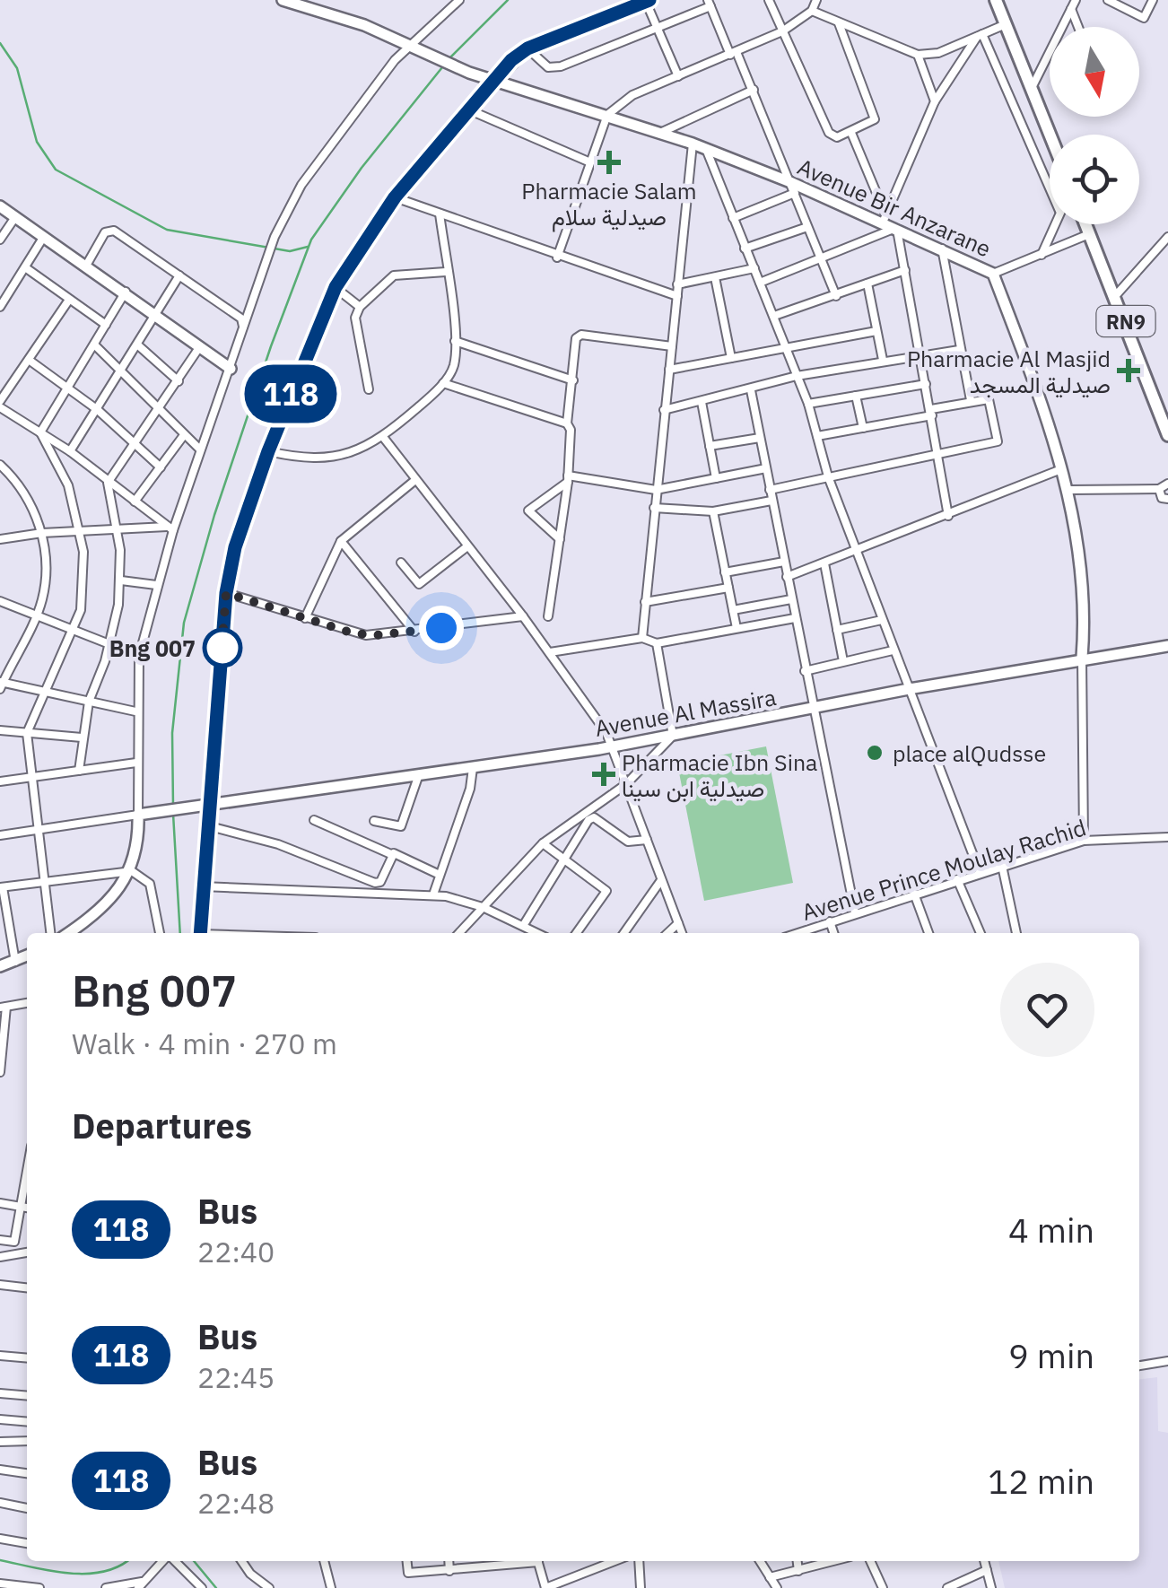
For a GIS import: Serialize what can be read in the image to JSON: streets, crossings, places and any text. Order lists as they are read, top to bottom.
{
  "streets": {
    "main road": ["RN9"],
    "street": ["Avenue Bir Anzarane", "Avenue Al Massira", "Avenue Prince Moulay Rachid"]
  },
  "crossings": [
    ["Avenue Bir Anzarane", "Avenue Al Massira"],
    ["Avenue Bir Anzarane", "Avenue Prince Moulay Rachid"]
  ],
  "places": {
    "health": ["Pharmacie Salam صيدلية سلام", "Pharmacie Al Masjid صيدلية المسجد", "Pharmacie Ibn Sina صيدلية ابن سينا"],
    "other": ["Bng 007", "place alQudsse"]
  },
  "lines": ["bus line 118"],
  "north": "bottom",
  "page": {
    "on_map": "118",
    "heading": [
      ["Bng 007", "Walk · 4 min · 270 m"],
      "Departures"
    ],
    "list": [
      {
        "mark": "118",
        "name": "Bus",
        "note": "22:40",
        "value": "4 min"
      },
      {
        "mark": "118",
        "name": "Bus",
        "note": "22:45",
        "value": "9 min"
      },
      {
        "mark": "118",
        "name": "Bus",
        "note": "22:48",
        "value": "12 min"
      }
    ]
  }
}
